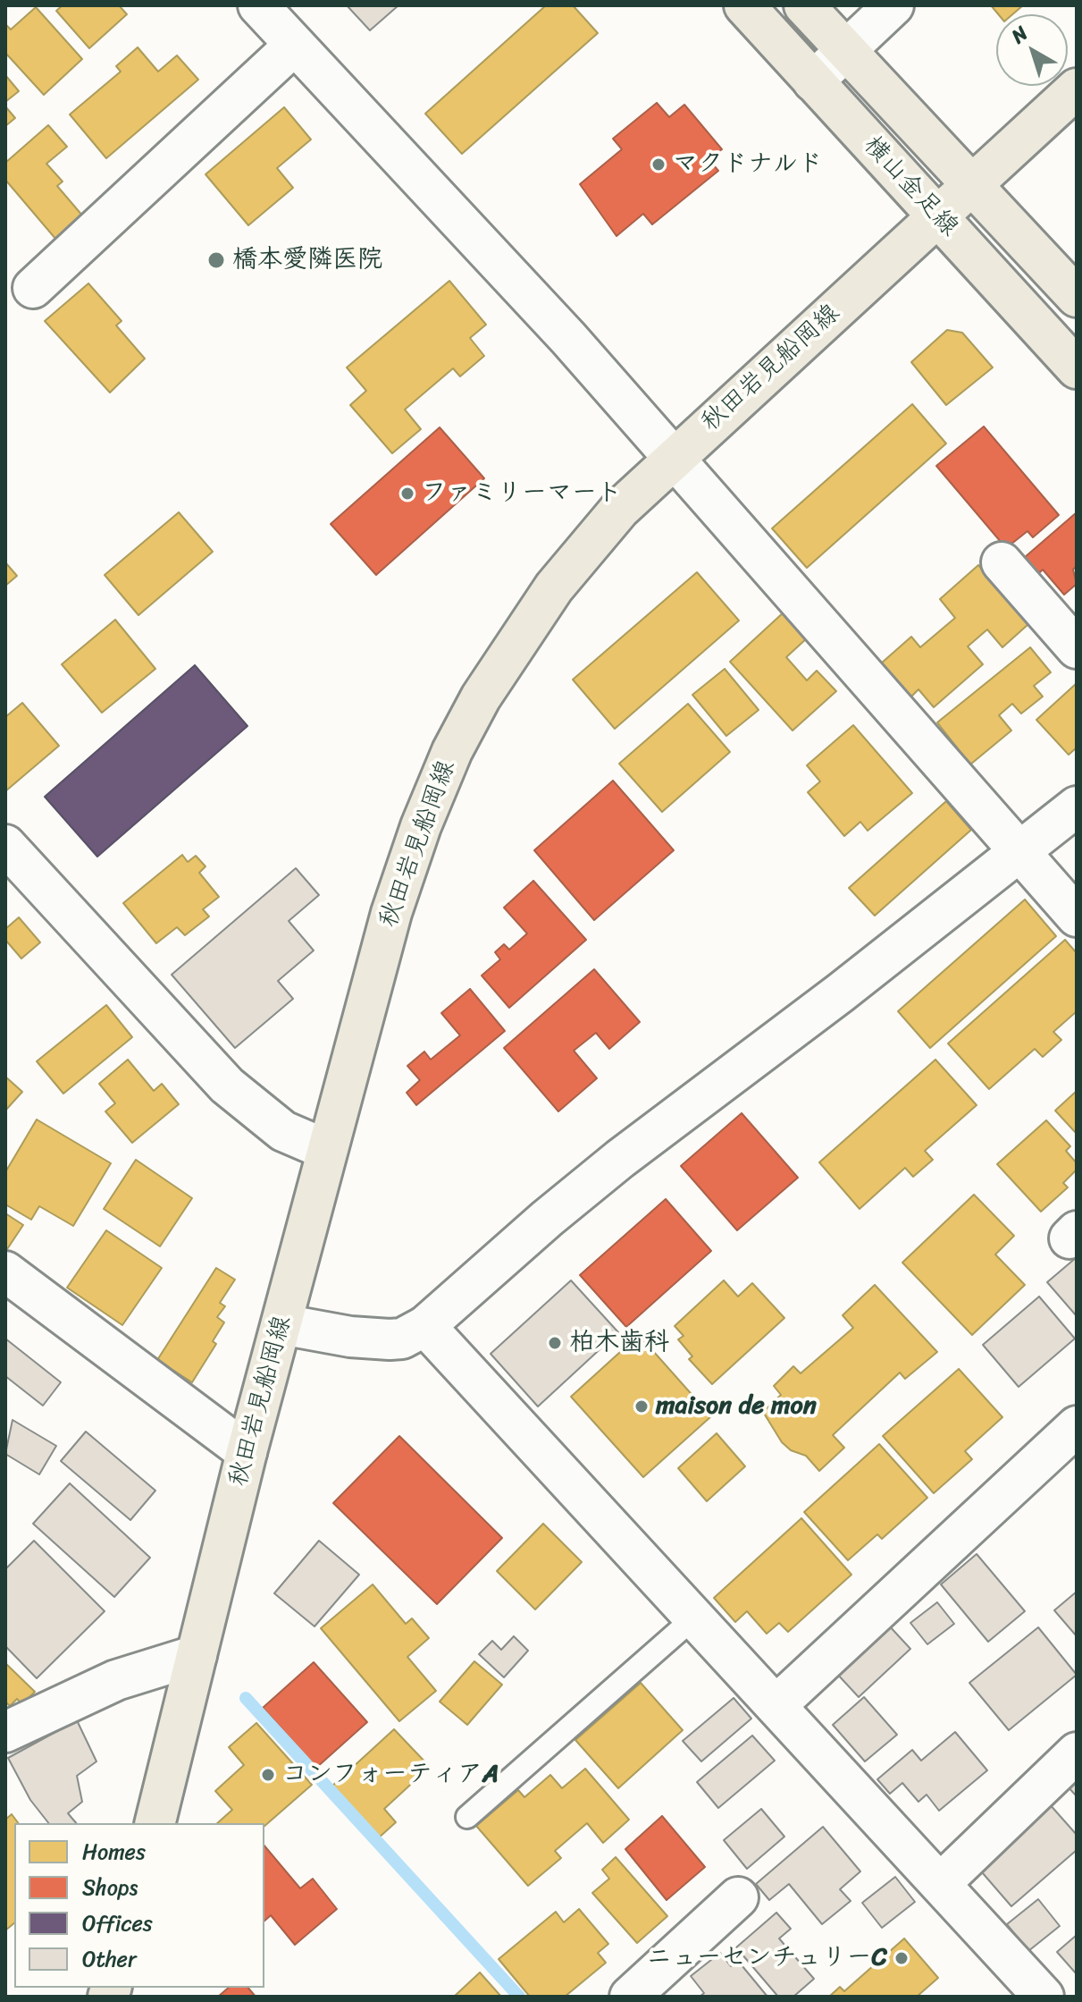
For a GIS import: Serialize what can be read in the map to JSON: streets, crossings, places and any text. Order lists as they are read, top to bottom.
{
  "streets": {
    "main road": ["横山金足線", "秋田岩見船岡線"]
  },
  "crossings": [
    ["横山金足線", "秋田岩見船岡線"]
  ],
  "places": [
    "マクドナルド",
    "橋本愛隣医院",
    "ファミリーマート",
    "柏木歯科",
    "maison de mon",
    "コンフォーティアA",
    "ニューセンチュリーC"
  ],
  "legend": [
    "Homes",
    "Shops",
    "Offices",
    "Other"
  ],
  "north": "top left"
}
